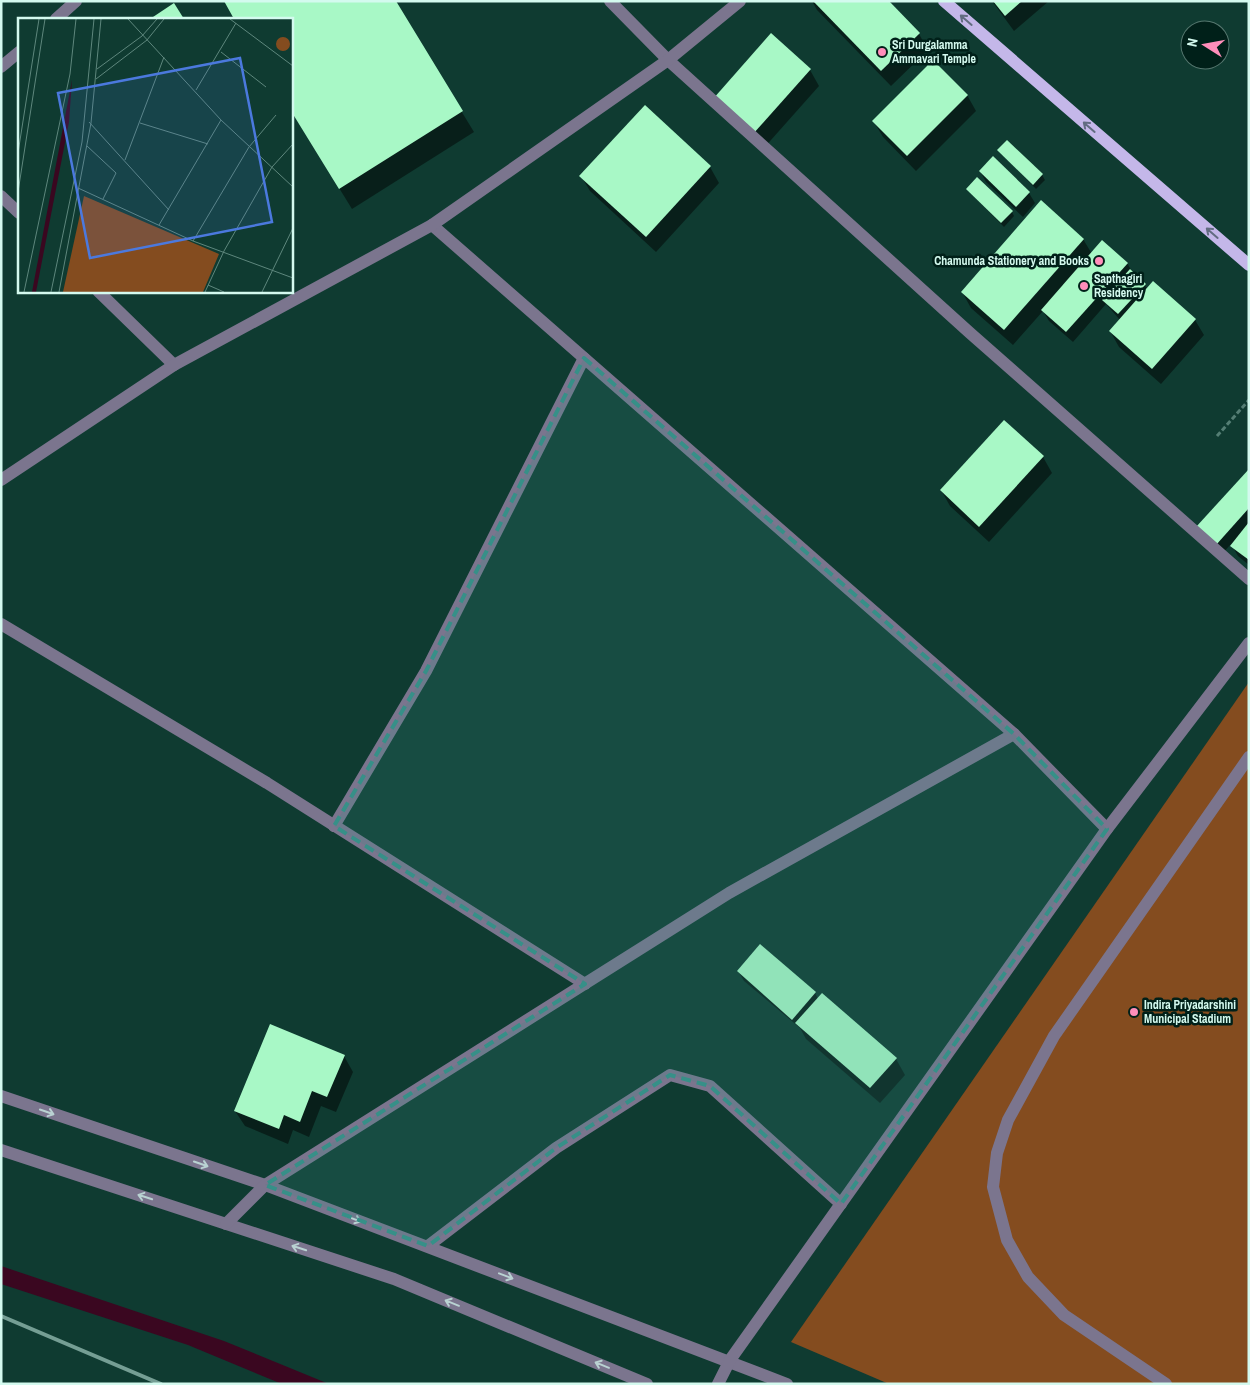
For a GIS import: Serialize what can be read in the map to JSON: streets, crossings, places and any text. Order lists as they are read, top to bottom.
{
  "places": [
    "Sri Durgalamma Ammavari Temple",
    "Chamunda Stationery and Books",
    "Sapthagiri Residency",
    "Indira Priyadarshini Municipal Stadium"
  ],
  "north": "left"
}
